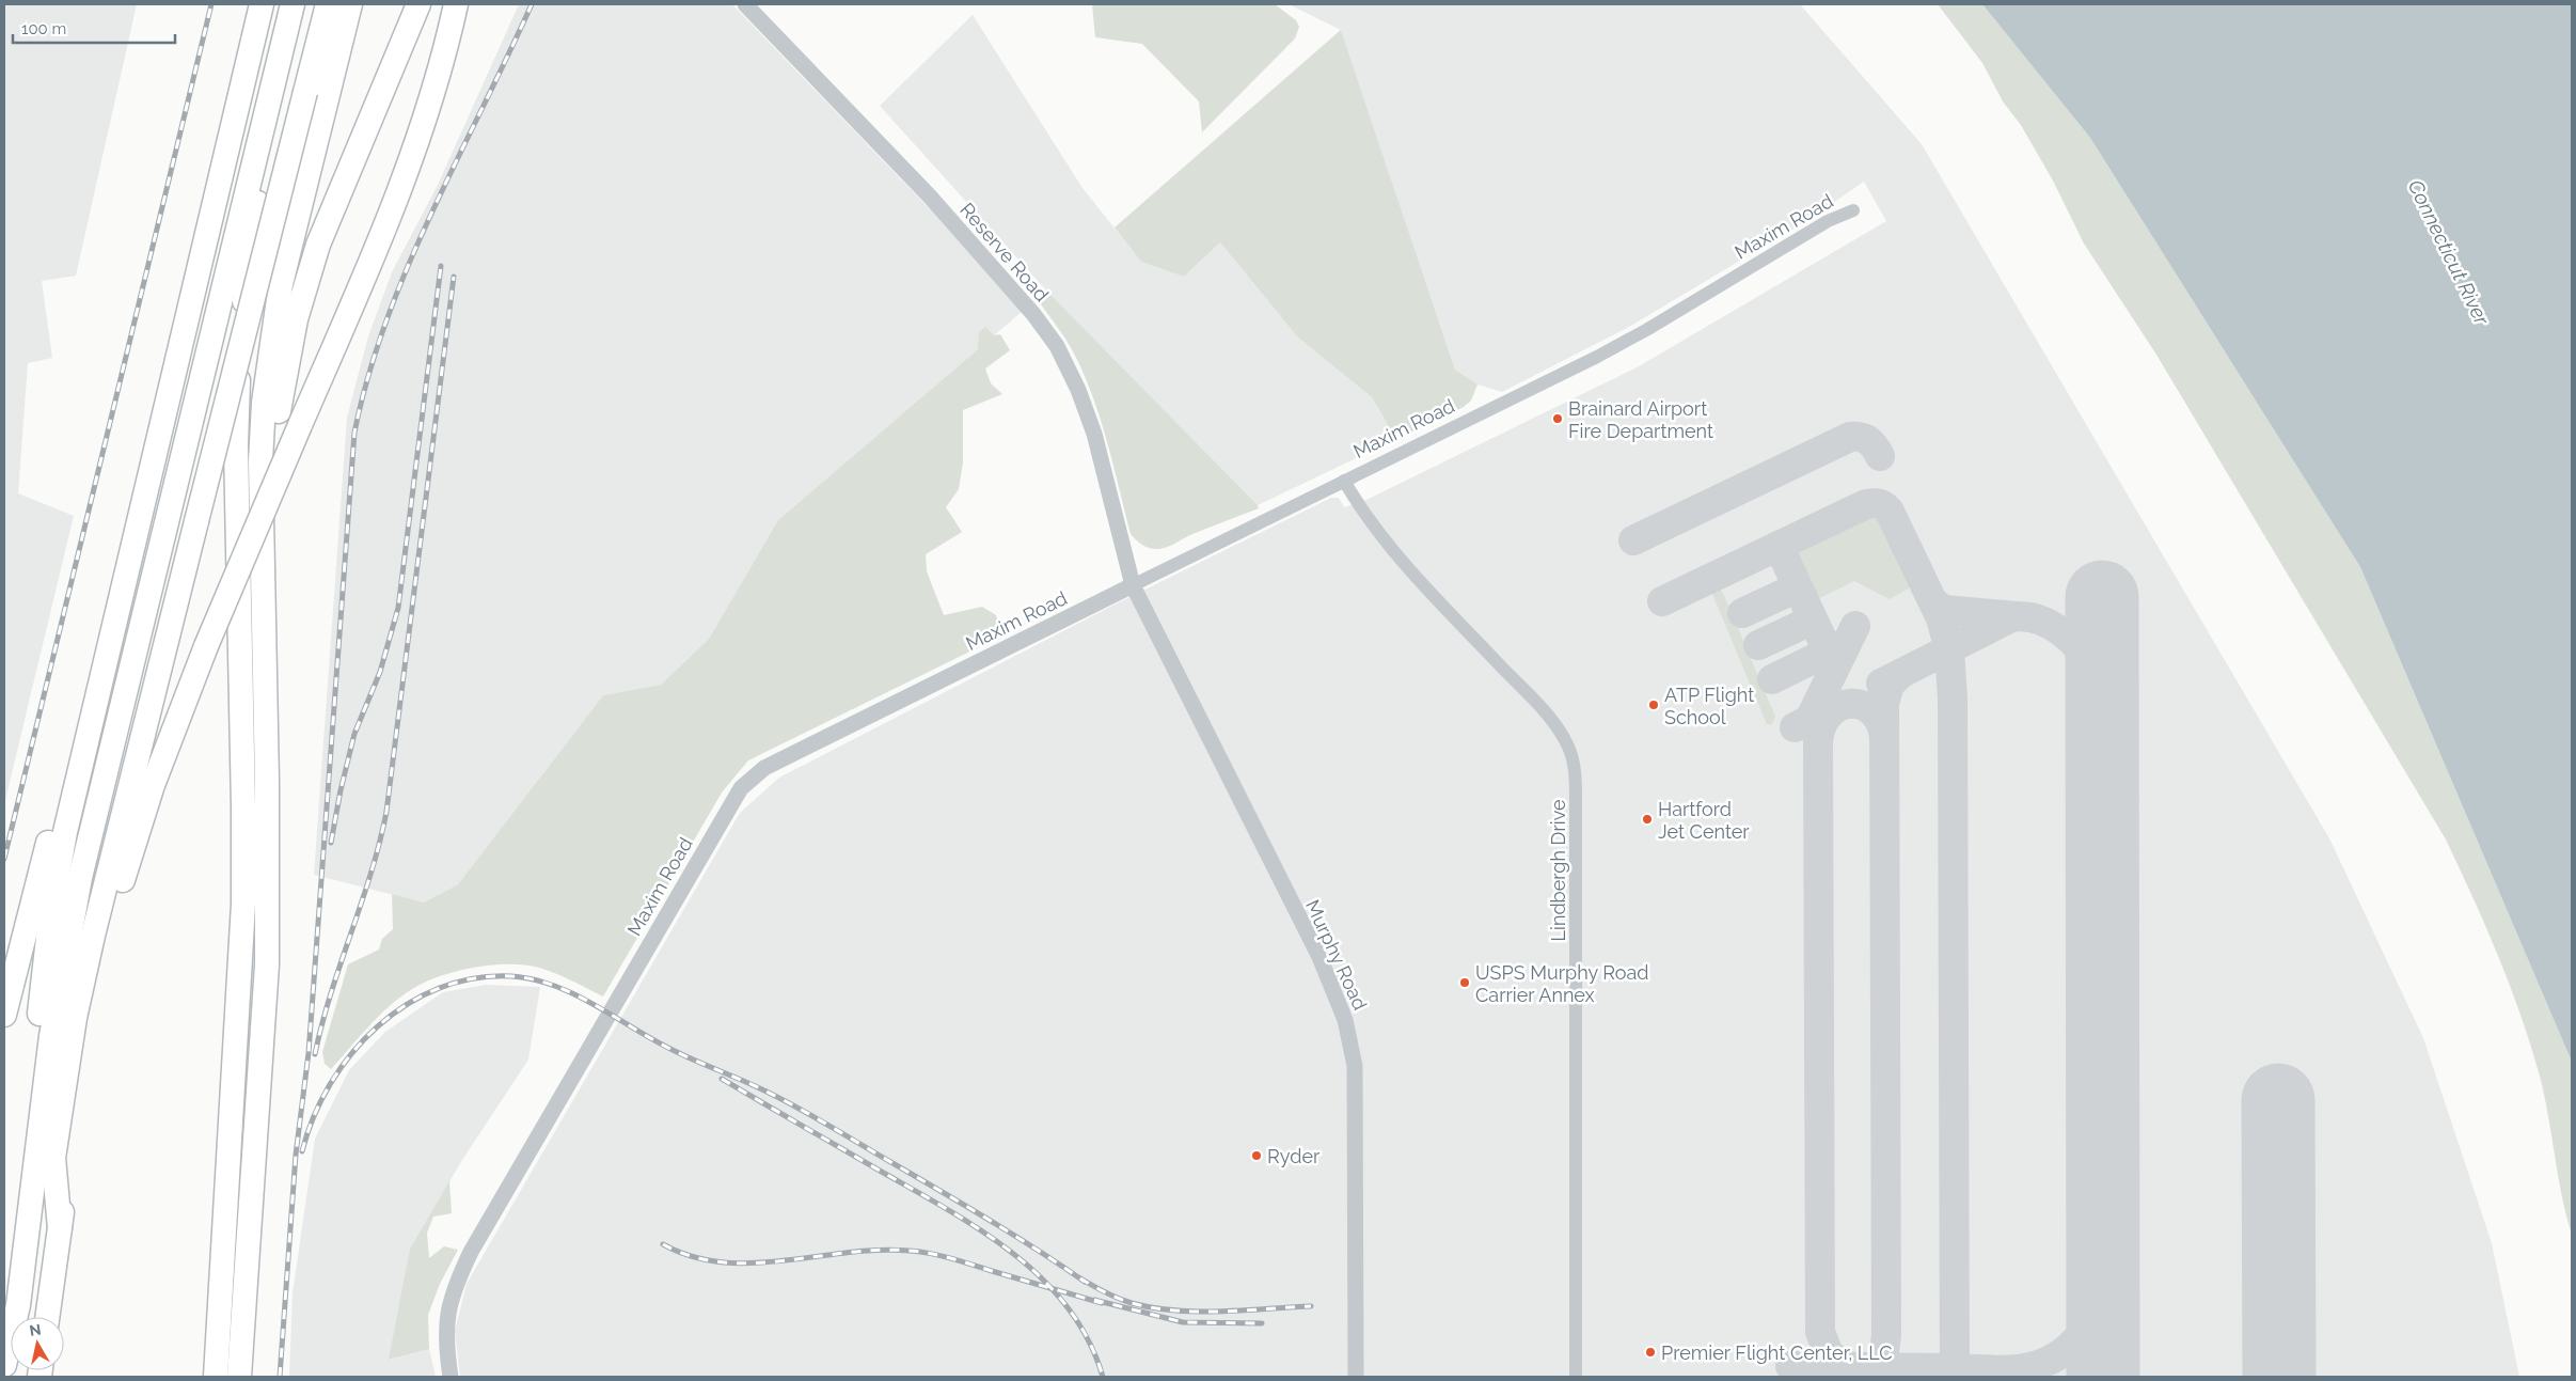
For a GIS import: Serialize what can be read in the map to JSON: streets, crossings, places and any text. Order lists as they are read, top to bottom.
{
  "streets": {
    "street": [
      "Maxim Road",
      "Reserve Road",
      "Lindbergh Drive",
      "Murphy Road"
    ]
  },
  "crossings": [
    ["Maxim Road", "Reserve Road"],
    ["Maxim Road", "Lindbergh Drive"],
    ["Maxim Road", "Murphy Road"],
    ["Reserve Road", "Murphy Road"]
  ],
  "water": ["Connecticut River"],
  "places": [
    "Brainard Airport Fire Department",
    "ATP Flight School",
    "Hartford Jet Center",
    "USPS Murphy Road Carrier Annex",
    "Ryder",
    "Premier Flight Center, LLC"
  ],
  "scale_bar": "100 m",
  "north": "top"
}
